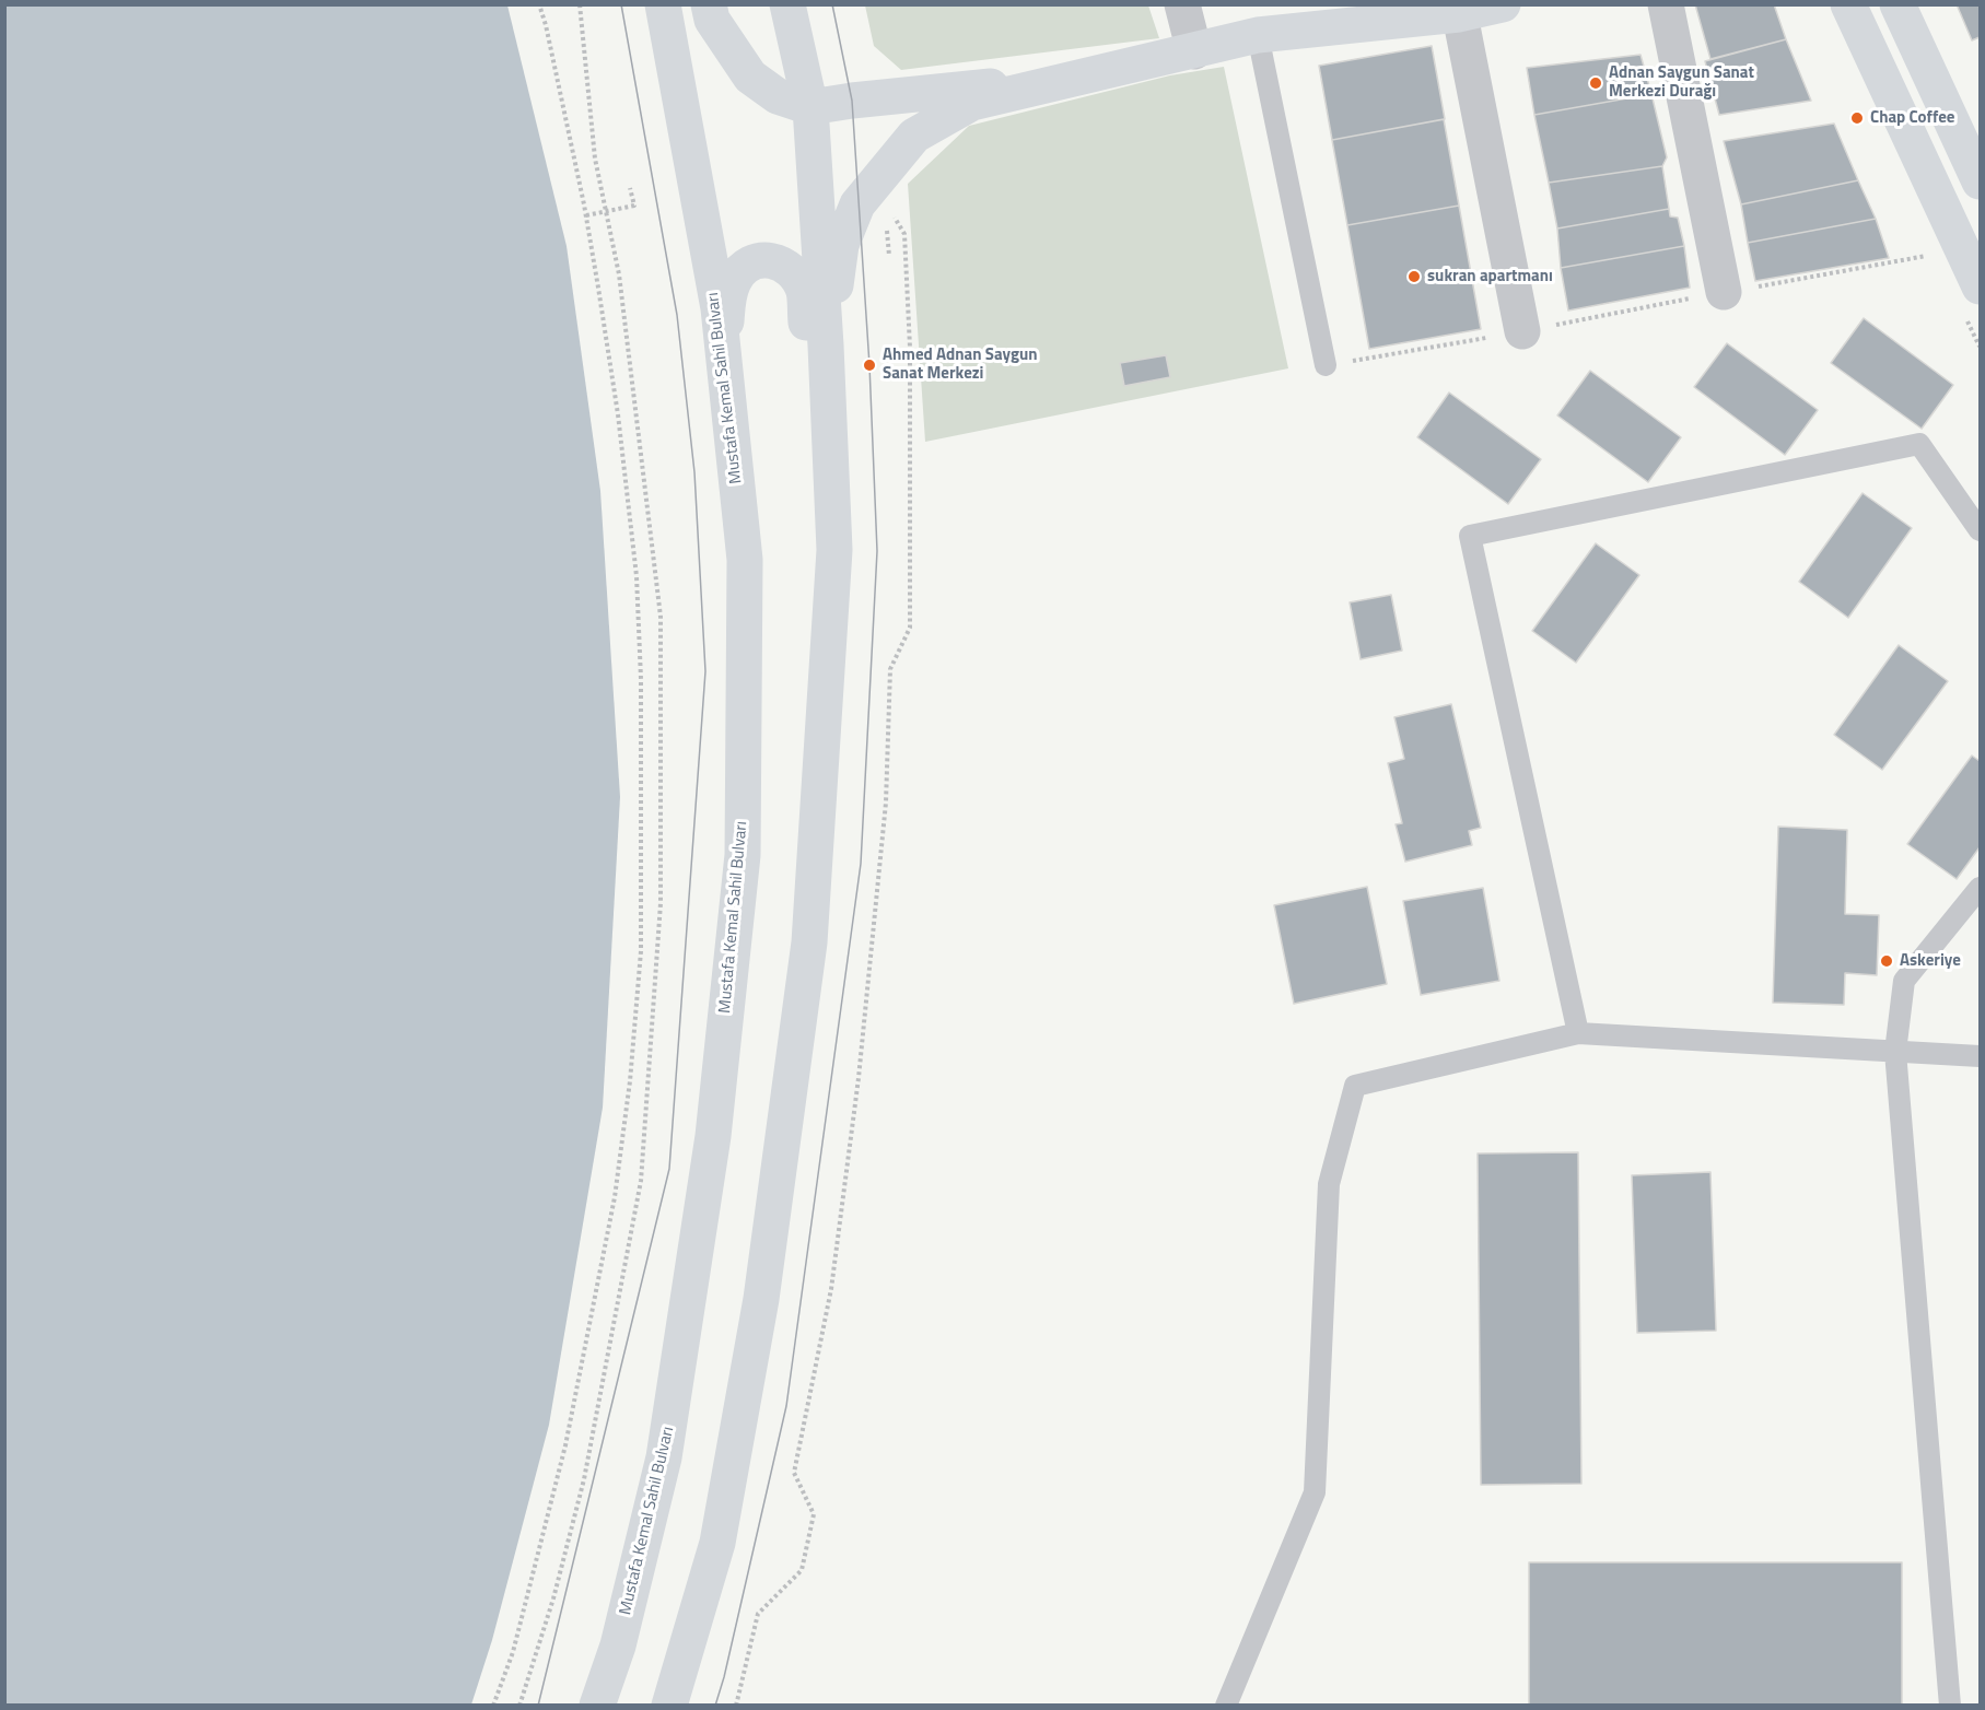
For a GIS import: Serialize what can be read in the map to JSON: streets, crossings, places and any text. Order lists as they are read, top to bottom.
{
  "streets": {
    "main road": ["Mustafa Kemal Sahil Bulvarı"]
  },
  "places": [
    "Adnan Saygun Sanat Merkezi Durağı",
    "Chap Coffee",
    "sukran apartmanı",
    "Ahmed Adnan Saygun Sanat Merkezi",
    "Askeriye"
  ]
}
